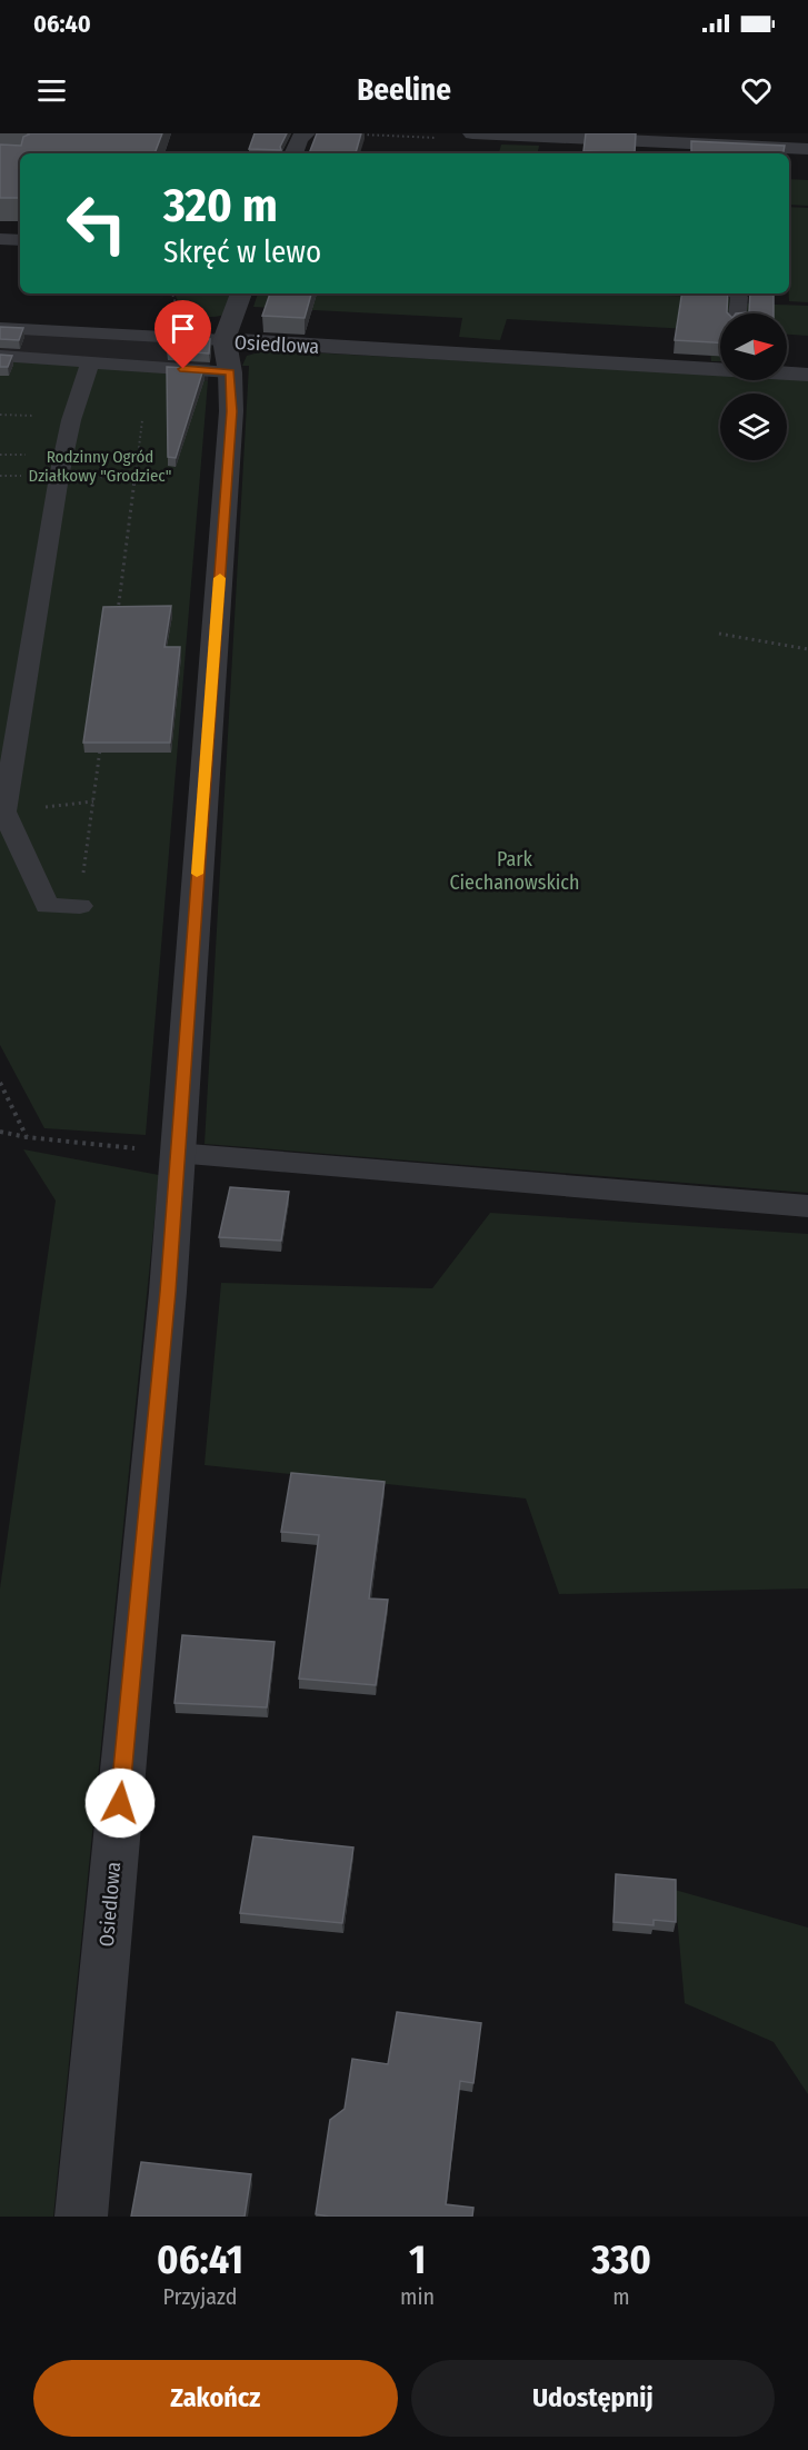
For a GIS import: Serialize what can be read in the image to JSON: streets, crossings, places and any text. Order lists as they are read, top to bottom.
{
  "streets": {
    "street": ["Osiedlowa"]
  },
  "parks": ["Rodzinny Ogród Działkowy \"Grodziec\"", "Park Ciechanowskich"],
  "north": "right",
  "page": {
    "status": "06:40",
    "header": "Beeline",
    "turn": ["320 m", "Skręć w lewo"],
    "eta": [
      "06:41",
      "Przyjazd",
      "1",
      "min",
      "330",
      "m"
    ],
    "buttons": ["Zakończ", "Udostępnij"]
  }
}
